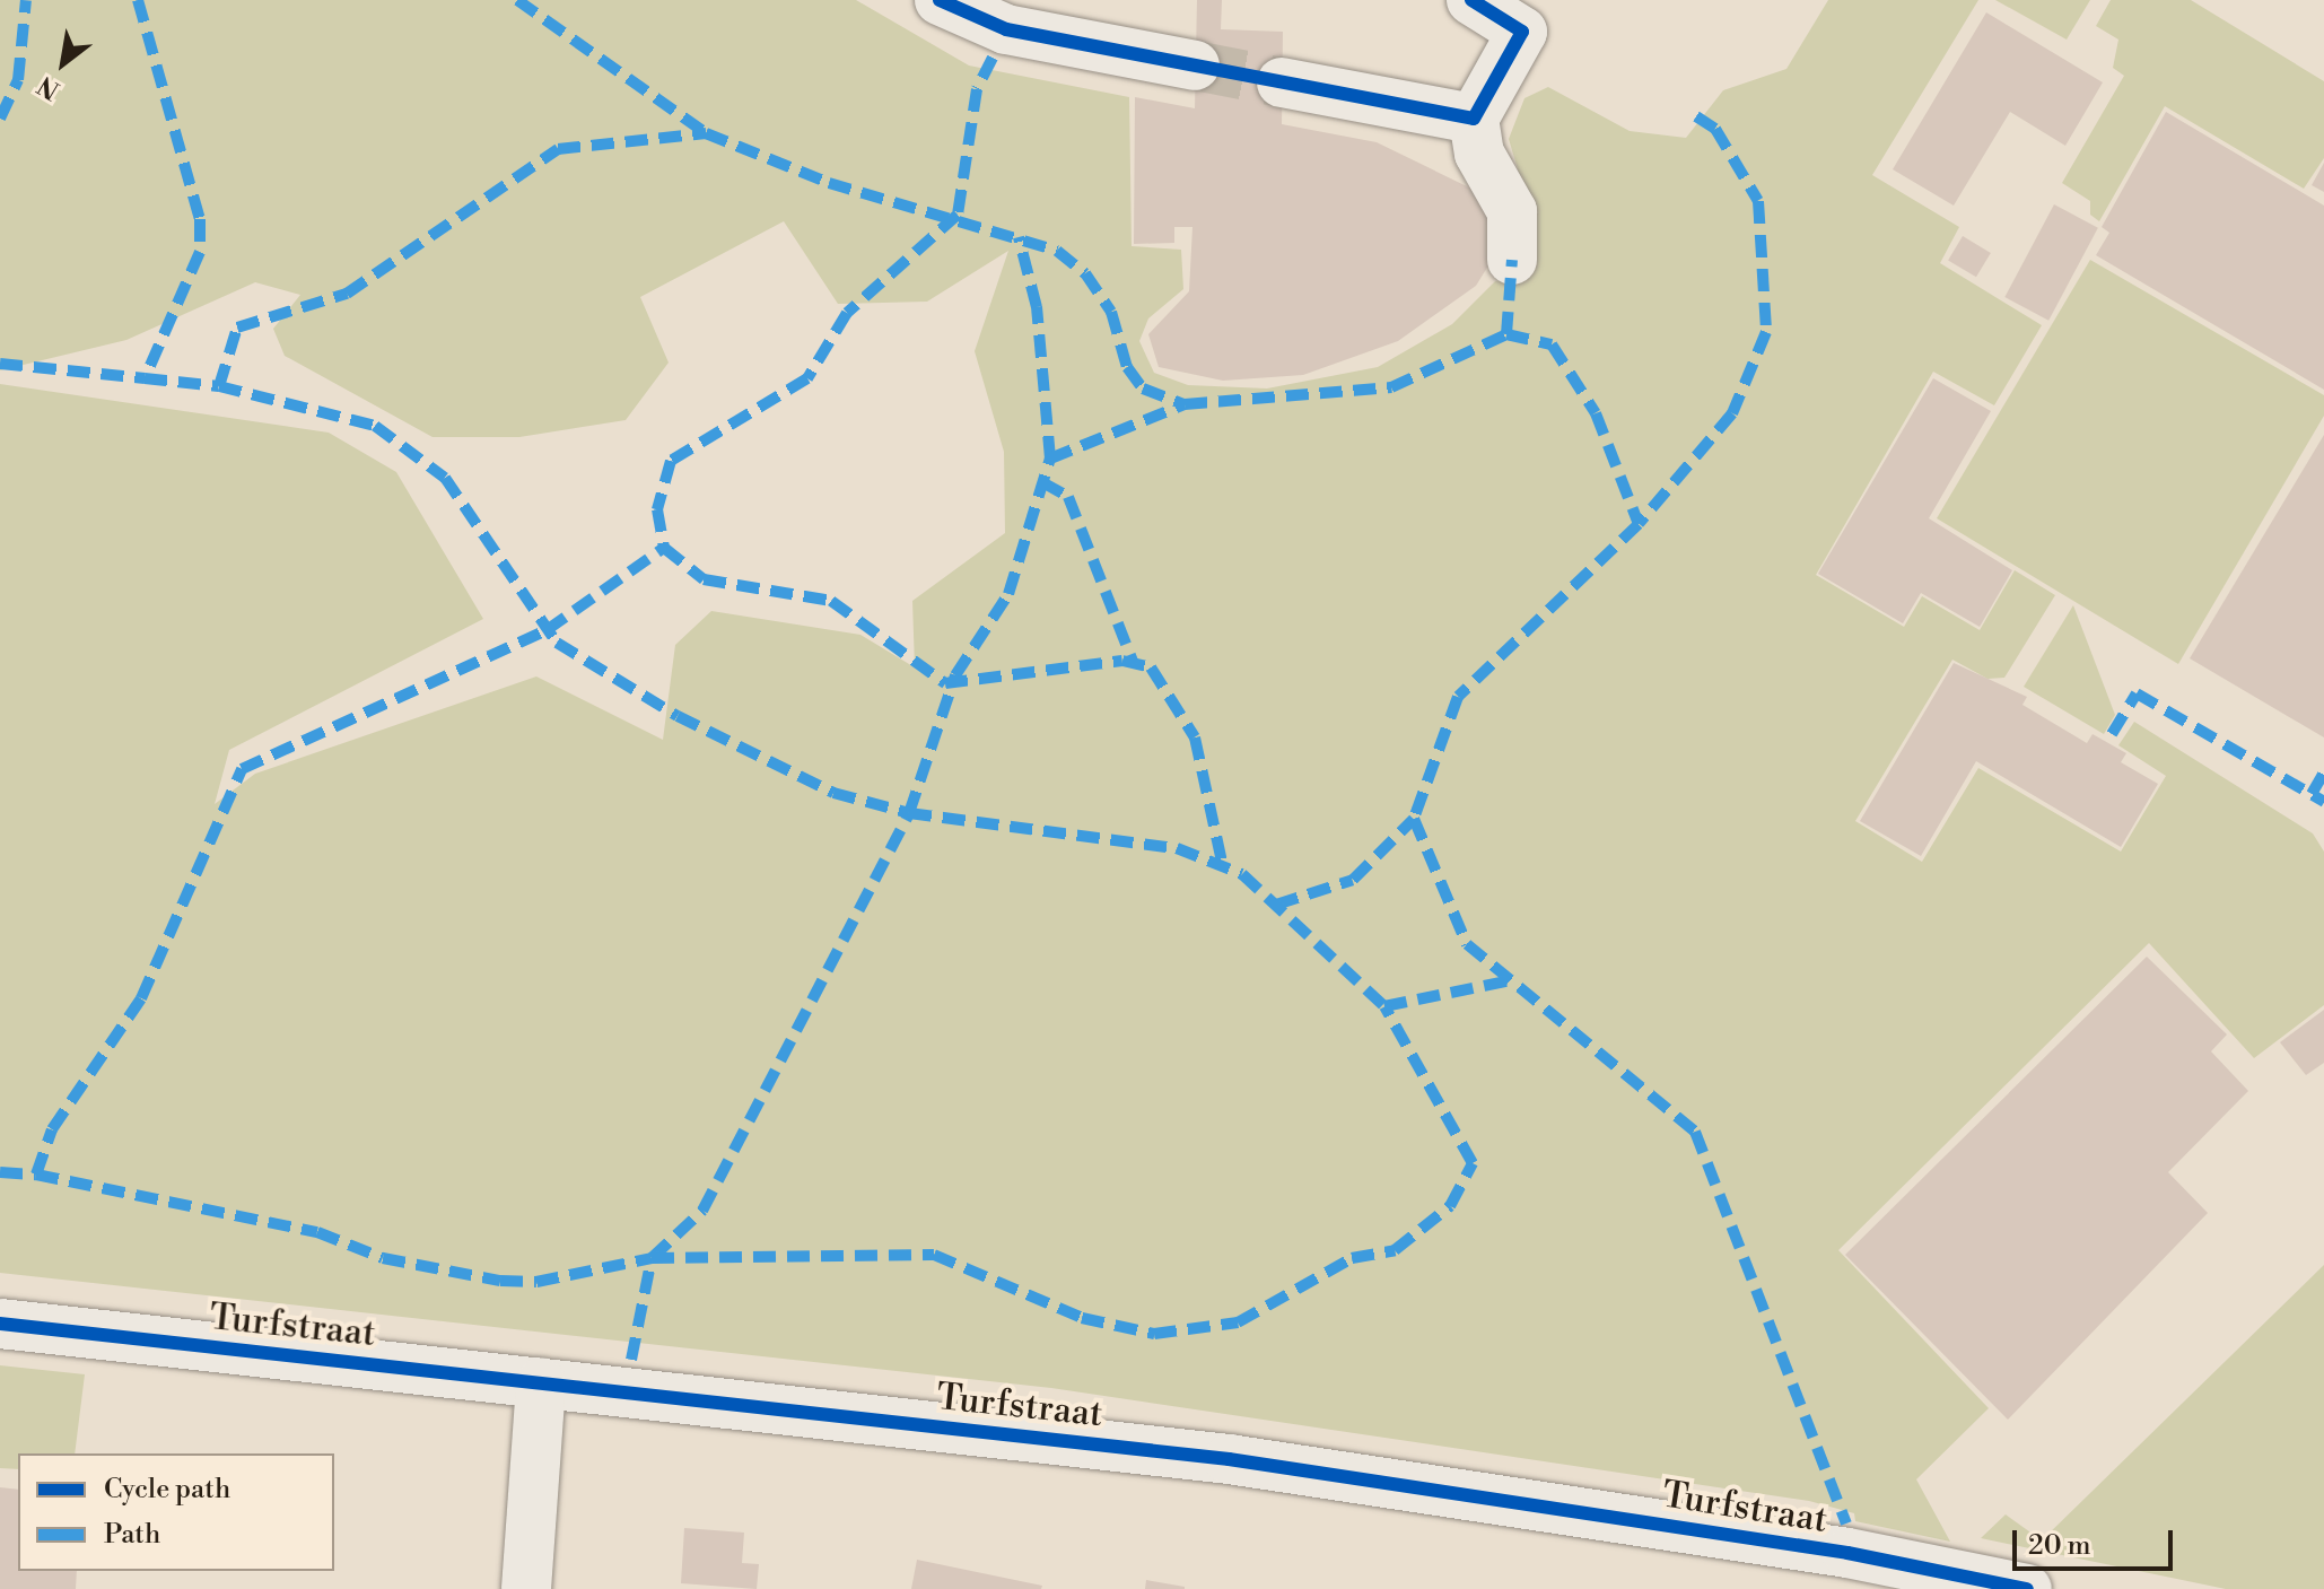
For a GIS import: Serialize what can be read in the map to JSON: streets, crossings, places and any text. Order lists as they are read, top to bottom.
{
  "streets": {
    "street": ["Turfstraat"]
  },
  "legend": ["Cycle path", "Path"],
  "scale_bar": "20 m",
  "north": "bottom left"
}
